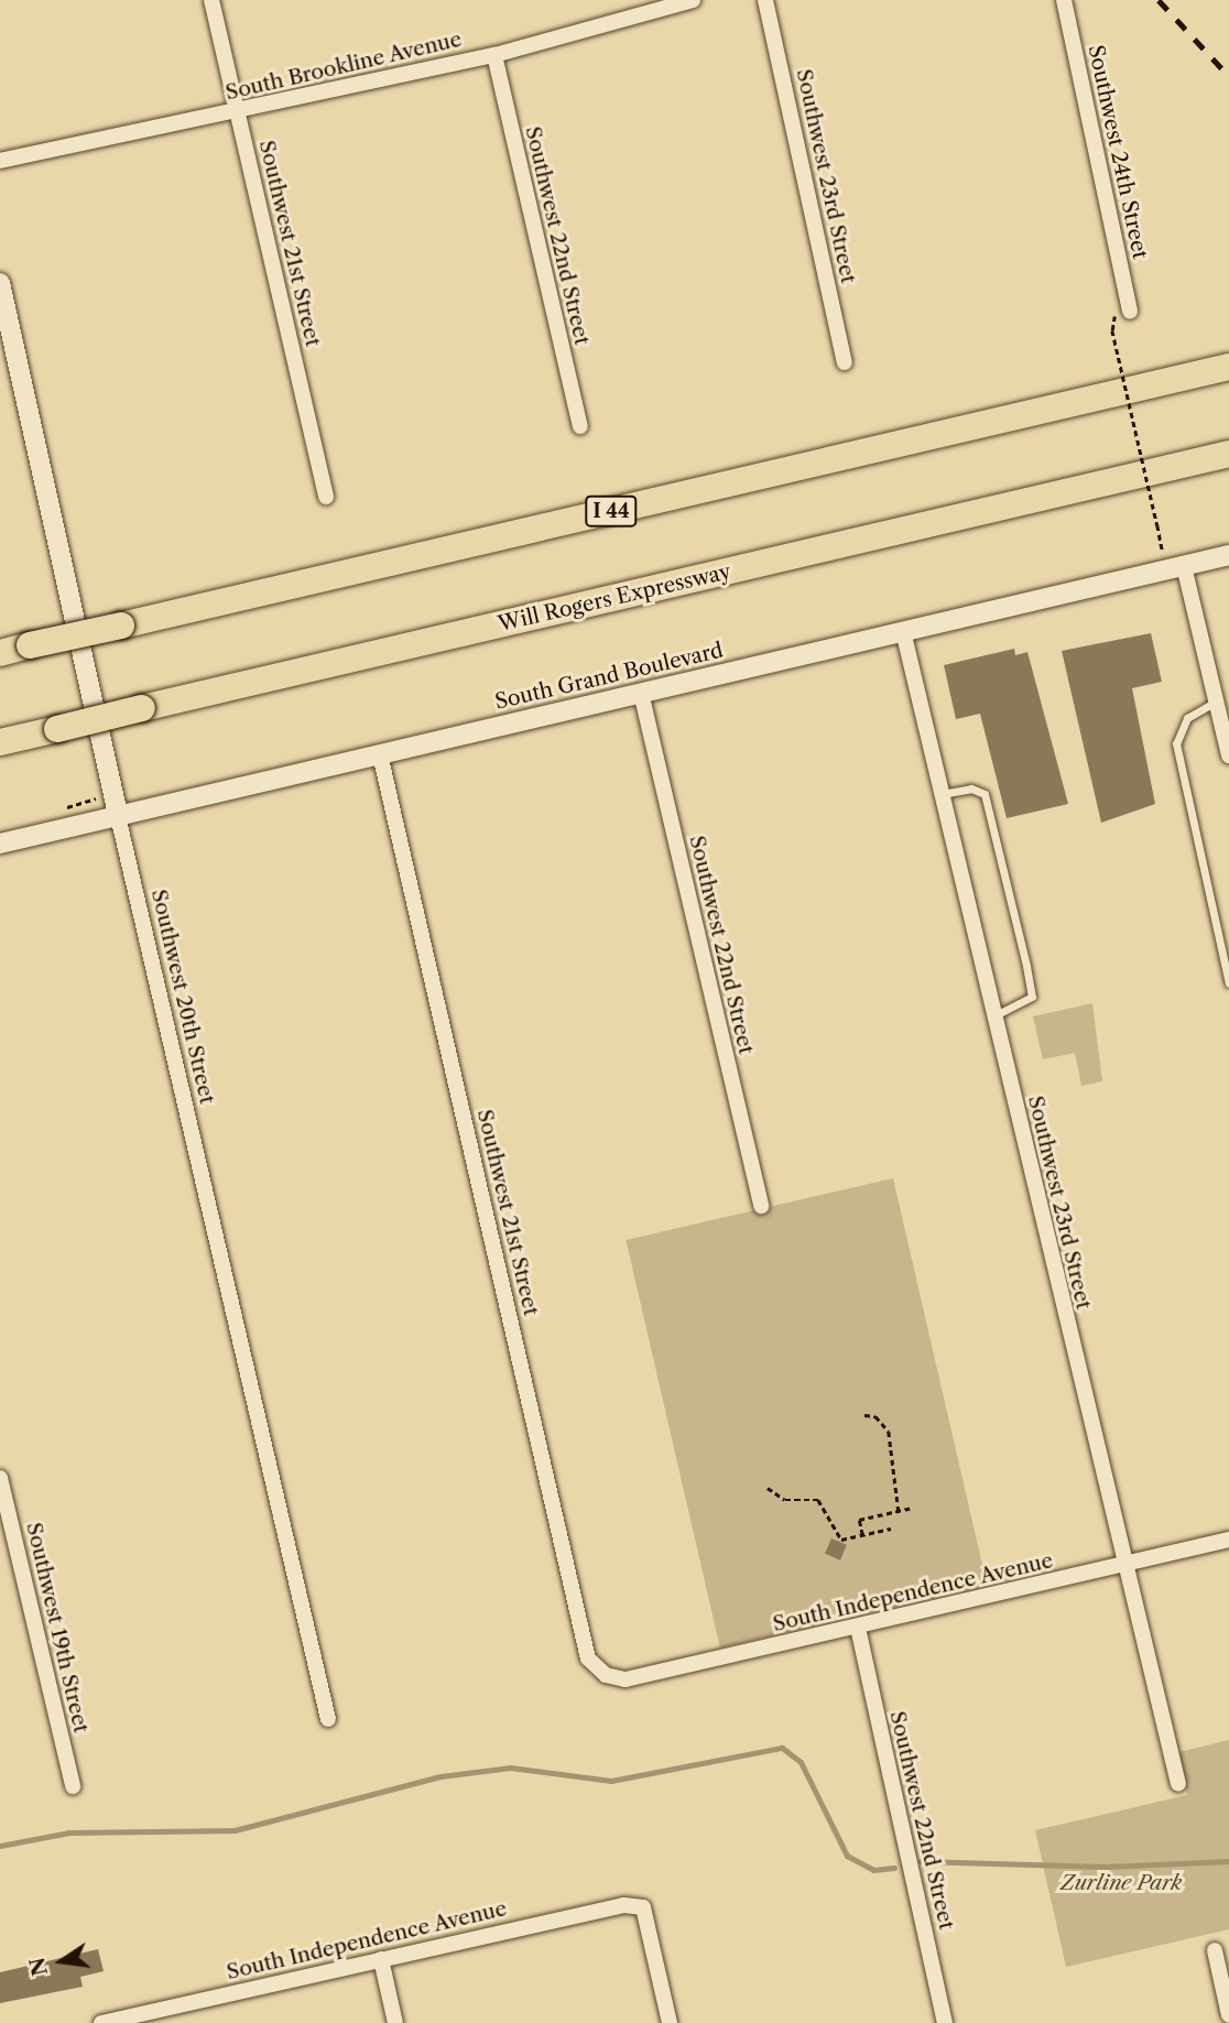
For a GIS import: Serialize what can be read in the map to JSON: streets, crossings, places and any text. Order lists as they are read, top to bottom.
{
  "streets": {
    "highway": ["I 44", "Will Rogers Expressway"],
    "street": [
      "South Brookline Avenue",
      "Southwest 24th Street",
      "Southwest 23rd Street",
      "Southwest 22nd Street",
      "Southwest 21st Street",
      "South Grand Boulevard",
      "Southwest 20th Street",
      "South Independence Avenue",
      "Southwest 19th Street"
    ]
  },
  "crossings": [
    ["South Brookline Avenue", "Southwest 22nd Street"],
    ["South Brookline Avenue", "Southwest 21st Street"],
    ["Southwest 23rd Street", "South Grand Boulevard"],
    ["Southwest 23rd Street", "South Independence Avenue"],
    ["Southwest 22nd Street", "South Grand Boulevard"],
    ["Southwest 22nd Street", "South Independence Avenue"],
    ["Southwest 21st Street", "South Grand Boulevard"],
    ["Southwest 21st Street", "South Independence Avenue"],
    ["South Grand Boulevard", "Southwest 20th Street"]
  ],
  "parks": ["Zurline Park"],
  "north": "left"
}
